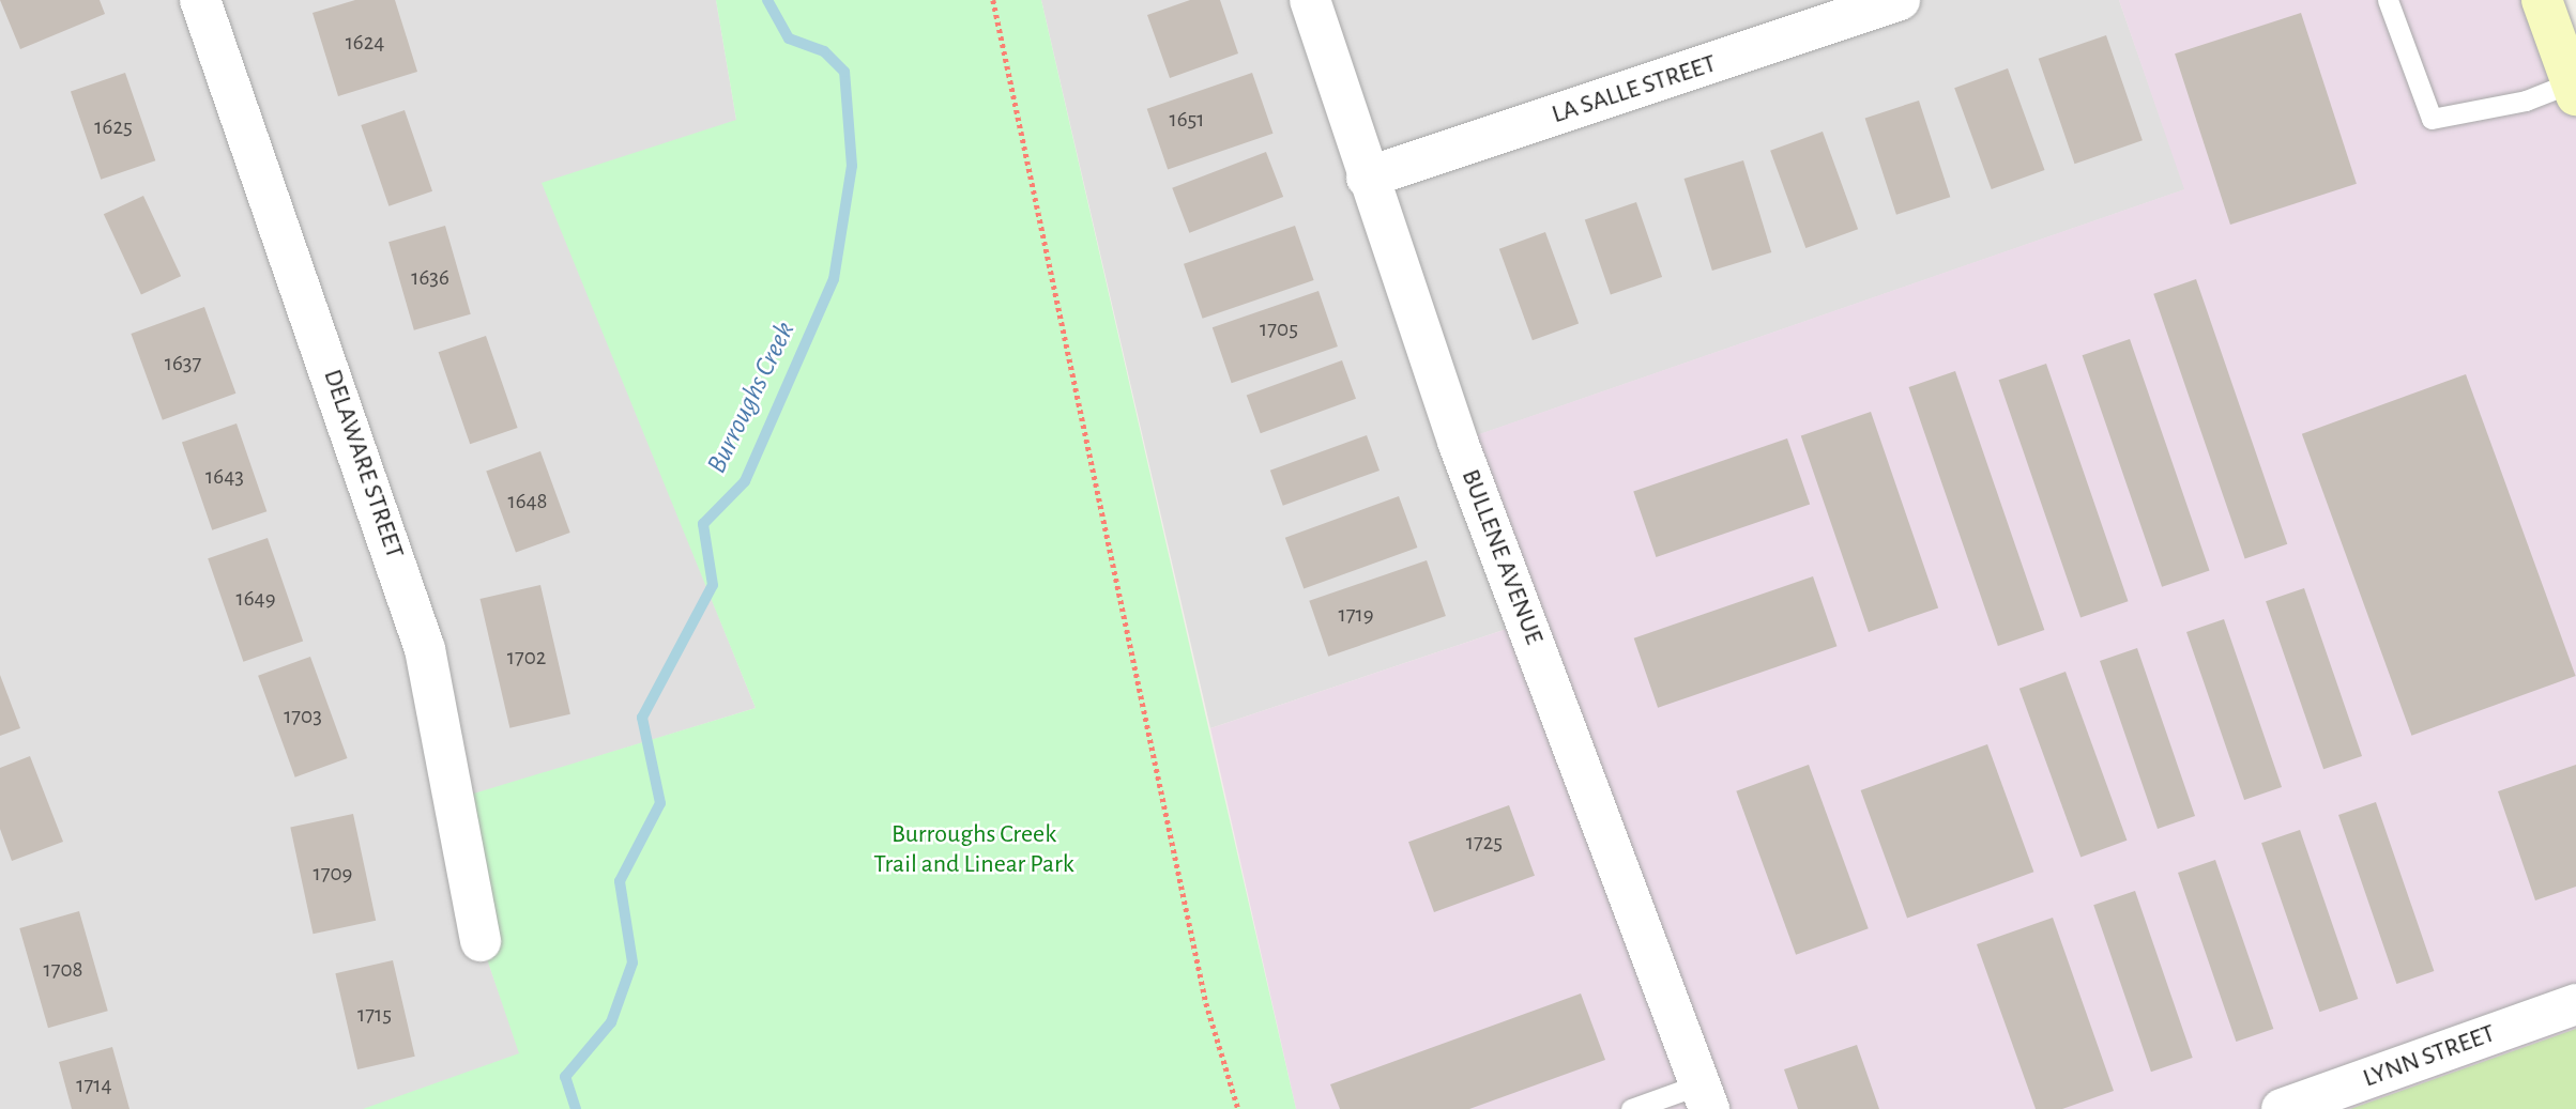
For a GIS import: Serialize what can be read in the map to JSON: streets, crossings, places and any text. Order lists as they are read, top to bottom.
{
  "streets": {
    "street": [
      "LA SALLE STREET",
      "DELAWARE STREET",
      "BULLENE AVENUE",
      "LYNN STREET"
    ]
  },
  "crossings": [
    ["LA SALLE STREET", "BULLENE AVENUE"]
  ],
  "water": ["Burroughs Creek"],
  "parks": ["Burroughs Creek Trail and Linear Park"],
  "house_numbers": [
    "1624",
    "1651",
    "1625",
    "1636",
    "1705",
    "1637",
    "1643",
    "1648",
    "1649",
    "1719",
    "1702",
    "1703",
    "1725",
    "1709",
    "1708",
    "1715",
    "1714"
  ]
}
